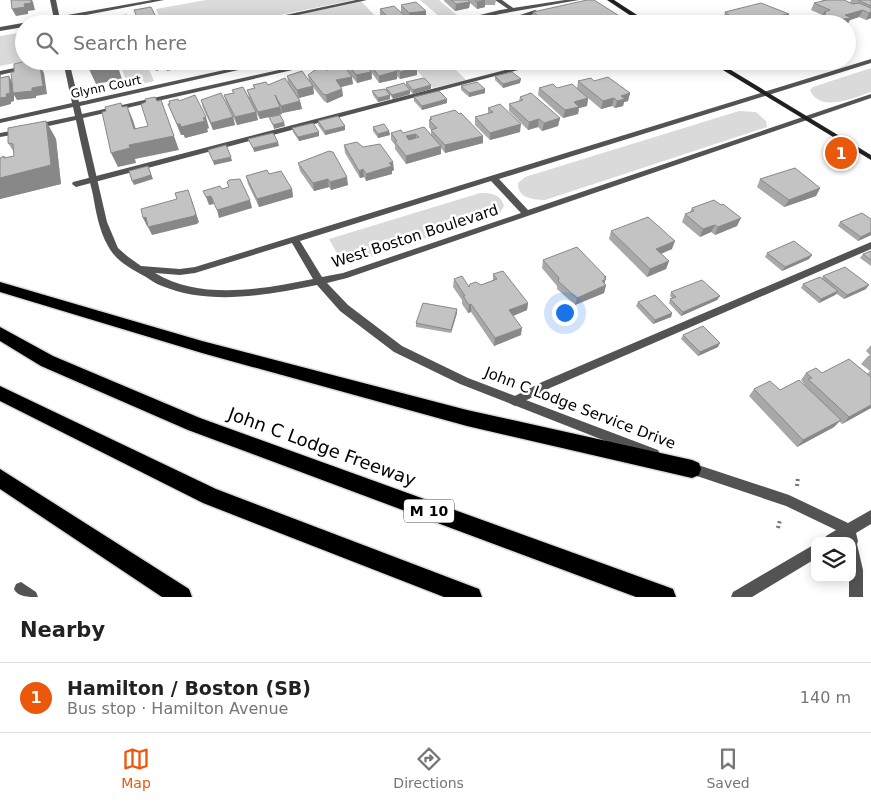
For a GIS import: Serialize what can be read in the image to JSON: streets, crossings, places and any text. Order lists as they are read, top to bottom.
{
  "streets": {
    "highway": ["John C Lodge Freeway", "M 10"],
    "street": ["Glynn Court", "West Boston Boulevard", "John C Lodge Service Drive"]
  },
  "crossings": [
    ["Glynn Court", "West Boston Boulevard"],
    ["West Boston Boulevard", "John C Lodge Service Drive"]
  ],
  "page": {
    "search": "Search here",
    "pins": "1",
    "heading": "Nearby",
    "list": [
      {
        "mark": "1",
        "name": "Hamilton / Boston (SB)",
        "note": "Bus stop · Hamilton Avenue",
        "value": "140 m"
      }
    ],
    "nav": ["Map", "Directions", "Saved"]
  }
}
